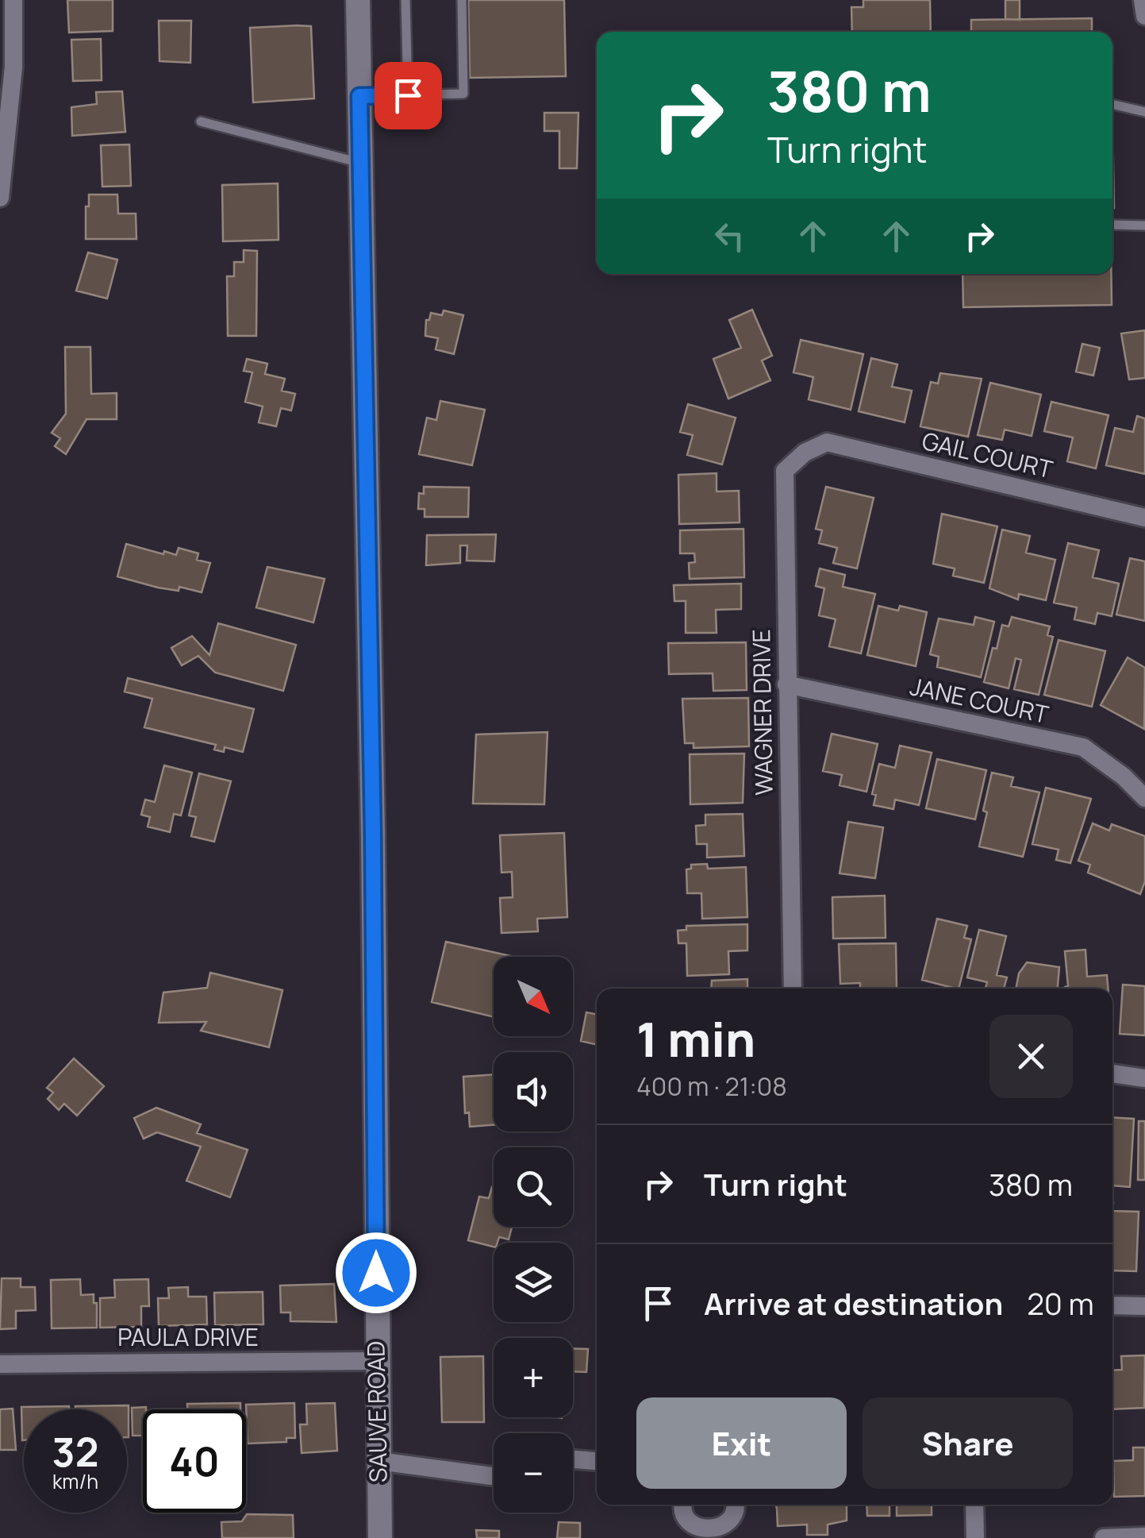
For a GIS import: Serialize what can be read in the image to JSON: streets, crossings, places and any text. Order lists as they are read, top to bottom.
{
  "streets": {
    "street": [
      "GAIL COURT",
      "JANE COURT",
      "WAGNER DRIVE",
      "PAULA DRIVE",
      "SAUVE ROAD"
    ]
  },
  "crossings": [
    ["GAIL COURT", "WAGNER DRIVE"],
    ["JANE COURT", "WAGNER DRIVE"],
    ["PAULA DRIVE", "SAUVE ROAD"]
  ],
  "north": "bottom right",
  "page": {
    "turn": ["380 m", "Turn right"],
    "map_buttons": ["+", "−"],
    "heading": ["1 min", "400 m · 21:08"],
    "list": [
      {
        "name": "Turn right",
        "value": "380 m"
      },
      {
        "name": "Arrive at destination",
        "value": "20 m"
      }
    ],
    "buttons": ["Exit", "Share"],
    "speed": "32 km/h",
    "limit": "40"
  }
}
